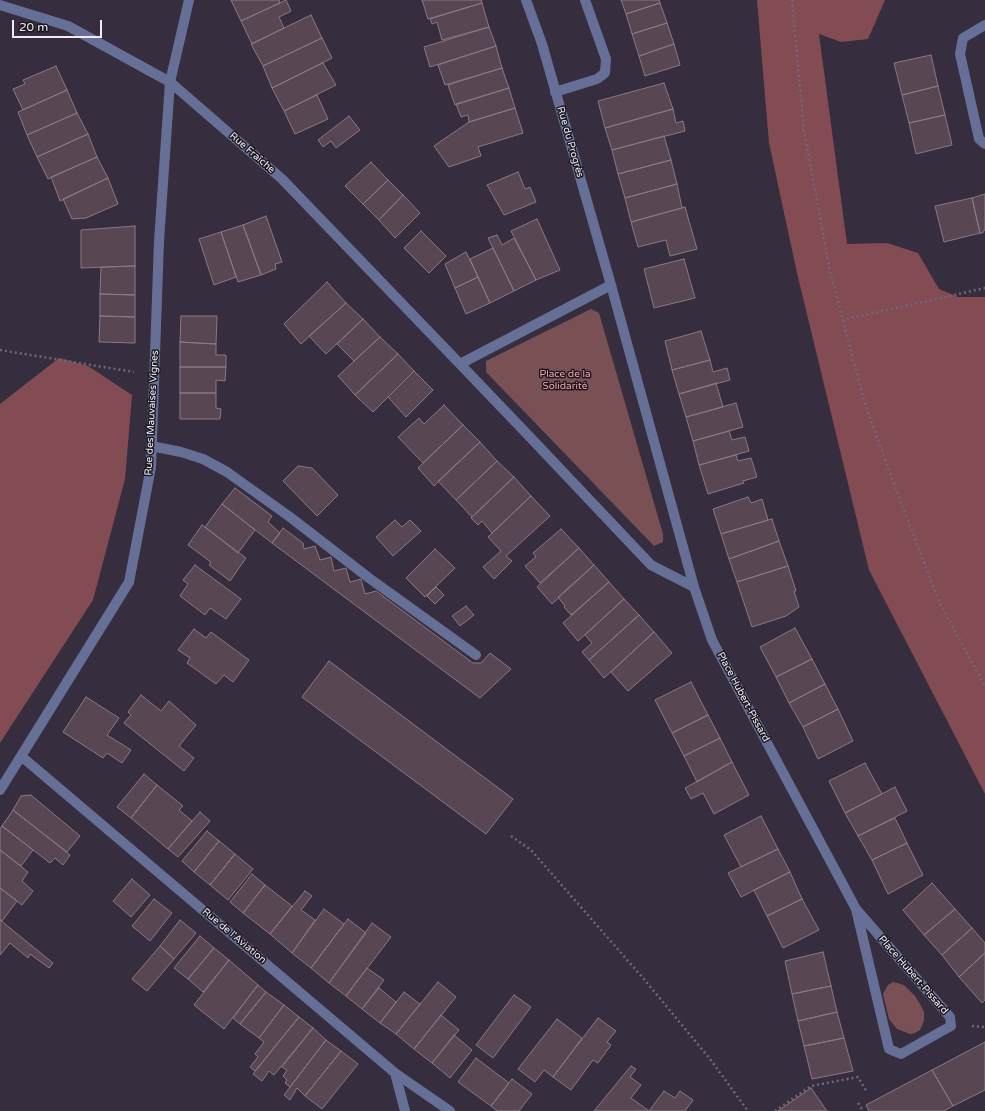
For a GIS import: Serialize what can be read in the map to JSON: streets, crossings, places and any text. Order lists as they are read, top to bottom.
{
  "streets": {
    "street": [
      "Rue du Progrès",
      "Rue Fraîche",
      "Rue des Mauvaises Vignes",
      "Place Hubert-Pissard",
      "Rue de l'Aviation"
    ]
  },
  "crossings": [
    ["Rue Fraîche", "Rue des Mauvaises Vignes"],
    ["Rue des Mauvaises Vignes", "Rue de l'Aviation"]
  ],
  "parks": ["Place de la Solidarité"],
  "scale_bar": "20 m"
}
